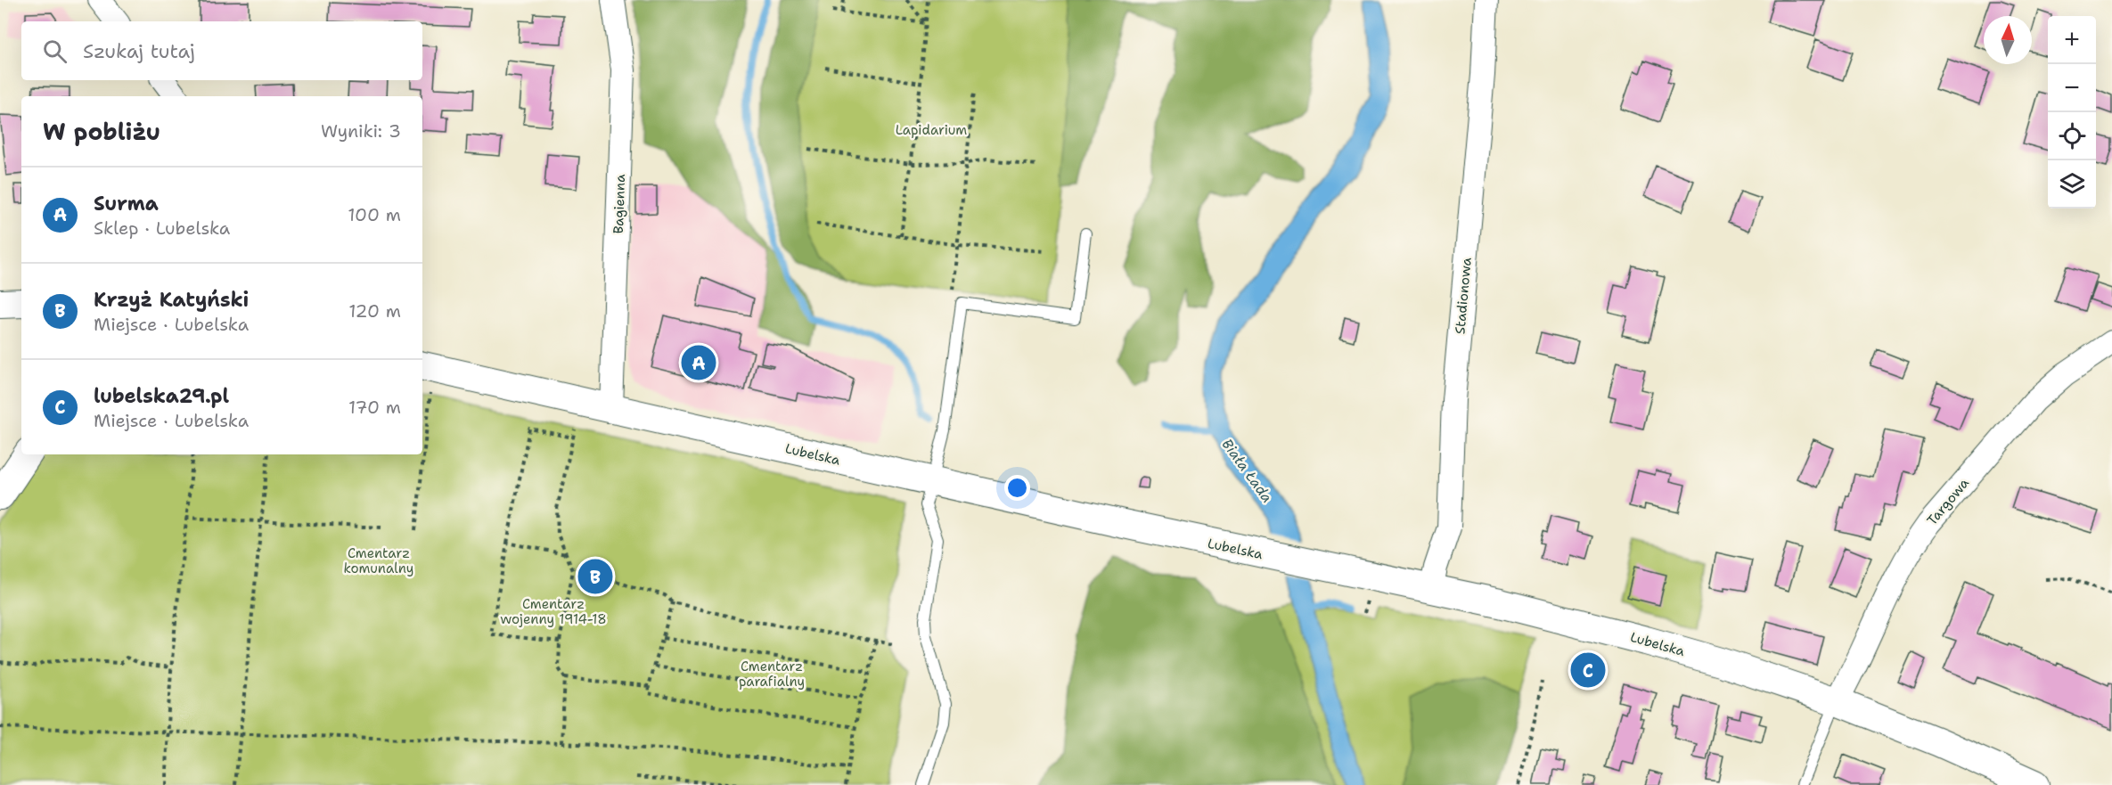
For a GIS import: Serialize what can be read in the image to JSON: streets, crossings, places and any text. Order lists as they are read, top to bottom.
{
  "streets": {
    "street": [
      "Bagienna",
      "Stadionowa",
      "Lubelska",
      "Targowa"
    ]
  },
  "crossings": [
    ["Bagienna", "Lubelska"],
    ["Stadionowa", "Lubelska"],
    ["Lubelska", "Targowa"]
  ],
  "water": ["Biała Łada"],
  "parks": [
    "Lapidarium",
    "Cmentarz komunalny",
    "Cmentarz wojenny 1914-18",
    "Cmentarz parafialny"
  ],
  "north": "top",
  "page": {
    "map_buttons": ["+", "−"],
    "search": "Szukaj tutaj",
    "heading": ["W pobliżu", "Wyniki: 3"],
    "list": [
      {
        "mark": "A",
        "name": "Surma",
        "note": "Sklep · Lubelska",
        "value": "100 m"
      },
      {
        "mark": "B",
        "name": "Krzyż Katyński",
        "note": "Miejsce · Lubelska",
        "value": "120 m"
      },
      {
        "mark": "C",
        "name": "lubelska29.pl",
        "note": "Miejsce · Lubelska",
        "value": "170 m"
      }
    ],
    "pins": ["A", "B", "C"]
  }
}
